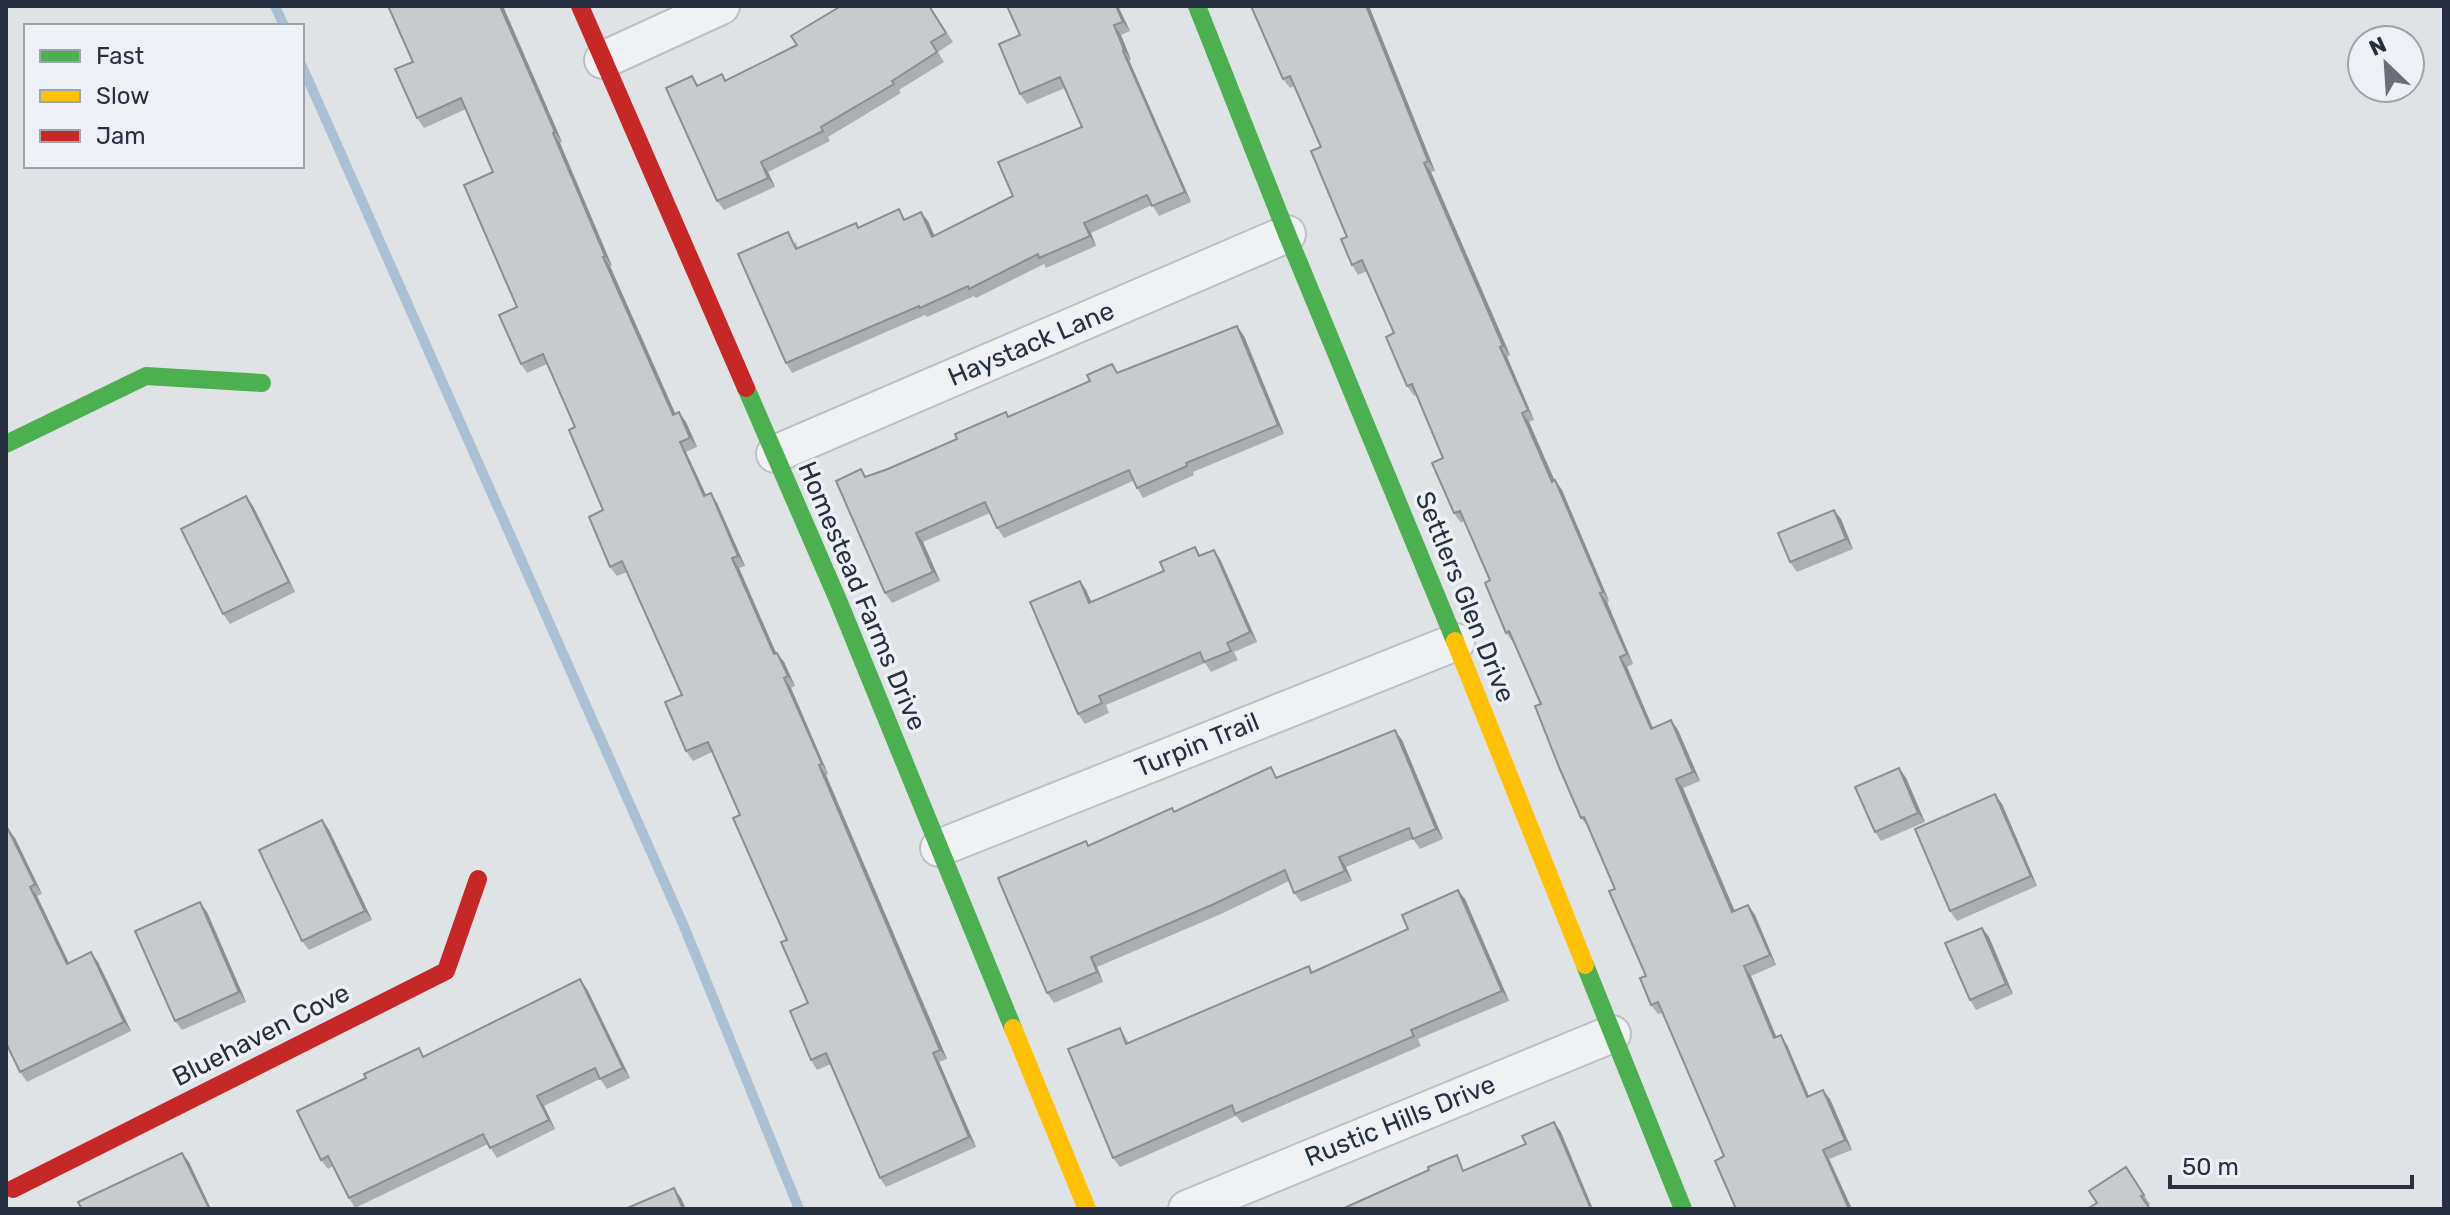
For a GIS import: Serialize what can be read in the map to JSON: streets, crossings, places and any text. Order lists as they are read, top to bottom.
{
  "streets": {
    "street": [
      "Haystack Lane",
      "Homestead Farms Drive",
      "Settlers Glen Drive",
      "Turpin Trail",
      "Bluehaven Cove",
      "Rustic Hills Drive"
    ]
  },
  "crossings": [
    ["Haystack Lane", "Homestead Farms Drive"],
    ["Haystack Lane", "Settlers Glen Drive"],
    ["Homestead Farms Drive", "Turpin Trail"],
    ["Settlers Glen Drive", "Turpin Trail"],
    ["Settlers Glen Drive", "Rustic Hills Drive"]
  ],
  "legend": ["Fast", "Slow", "Jam"],
  "scale_bar": "50 m",
  "north": "top left"
}
